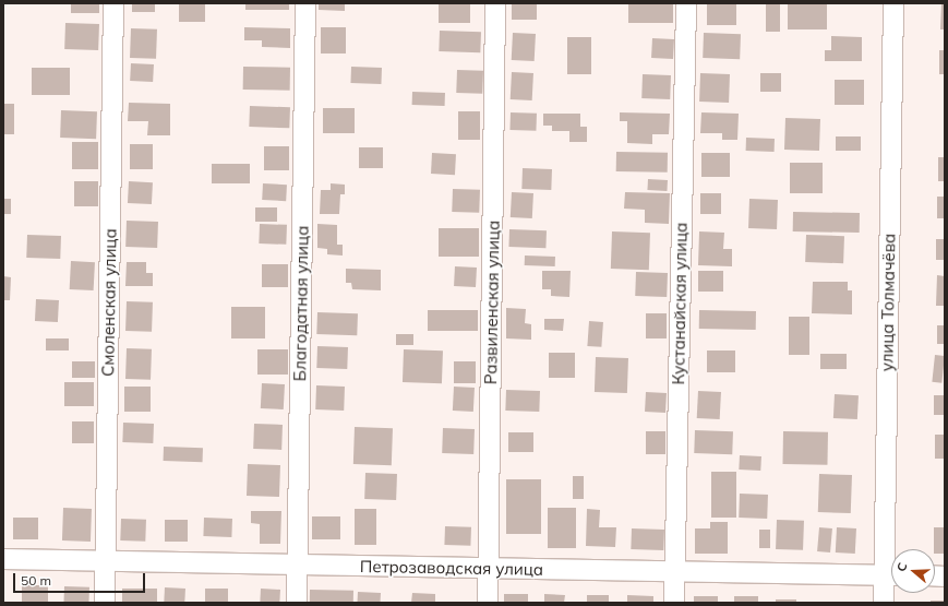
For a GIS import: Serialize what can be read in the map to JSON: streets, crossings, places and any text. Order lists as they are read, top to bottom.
{
  "streets": {
    "street": [
      "Смоленская улица",
      "Развиленская улица",
      "улица Толмачёва",
      "Благодатная улица",
      "Кустанайская улица",
      "Петрозаводская улица"
    ]
  },
  "crossings": [
    ["Смоленская улица", "Петрозаводская улица"],
    ["Развиленская улица", "Петрозаводская улица"],
    ["Благодатная улица", "Петрозаводская улица"],
    ["Кустанайская улица", "Петрозаводская улица"]
  ],
  "scale_bar": "50 m",
  "north": "left"
}
